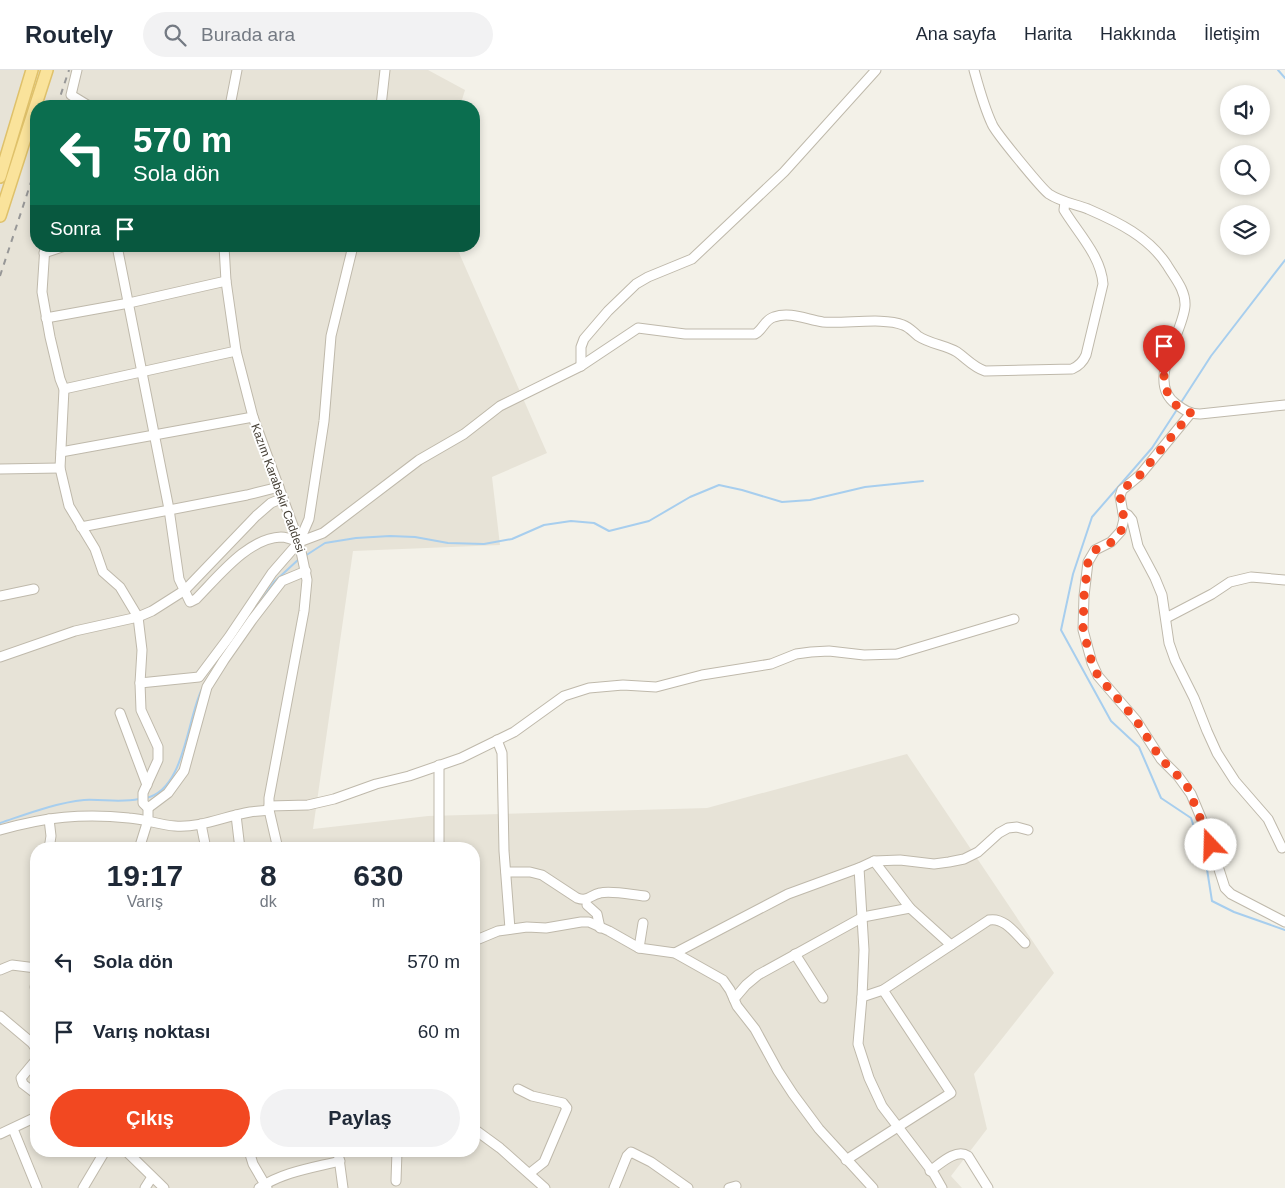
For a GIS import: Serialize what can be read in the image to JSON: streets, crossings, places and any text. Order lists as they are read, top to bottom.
{
  "streets": {
    "street": ["Kazım Karabekir Caddesi"]
  },
  "page": {
    "header": "Routely",
    "search": "Burada ara",
    "nav": [
      "Ana sayfa",
      "Harita",
      "Hakkında",
      "İletişim"
    ],
    "turn": ["570 m", "Sola dön"],
    "then": "Sonra",
    "eta": [
      "19:17",
      "Varış",
      "8",
      "dk",
      "630",
      "m"
    ],
    "list": [
      {
        "name": "Sola dön",
        "value": "570 m"
      },
      {
        "name": "Varış noktası",
        "value": "60 m"
      }
    ],
    "buttons": ["Çıkış", "Paylaş"]
  }
}
